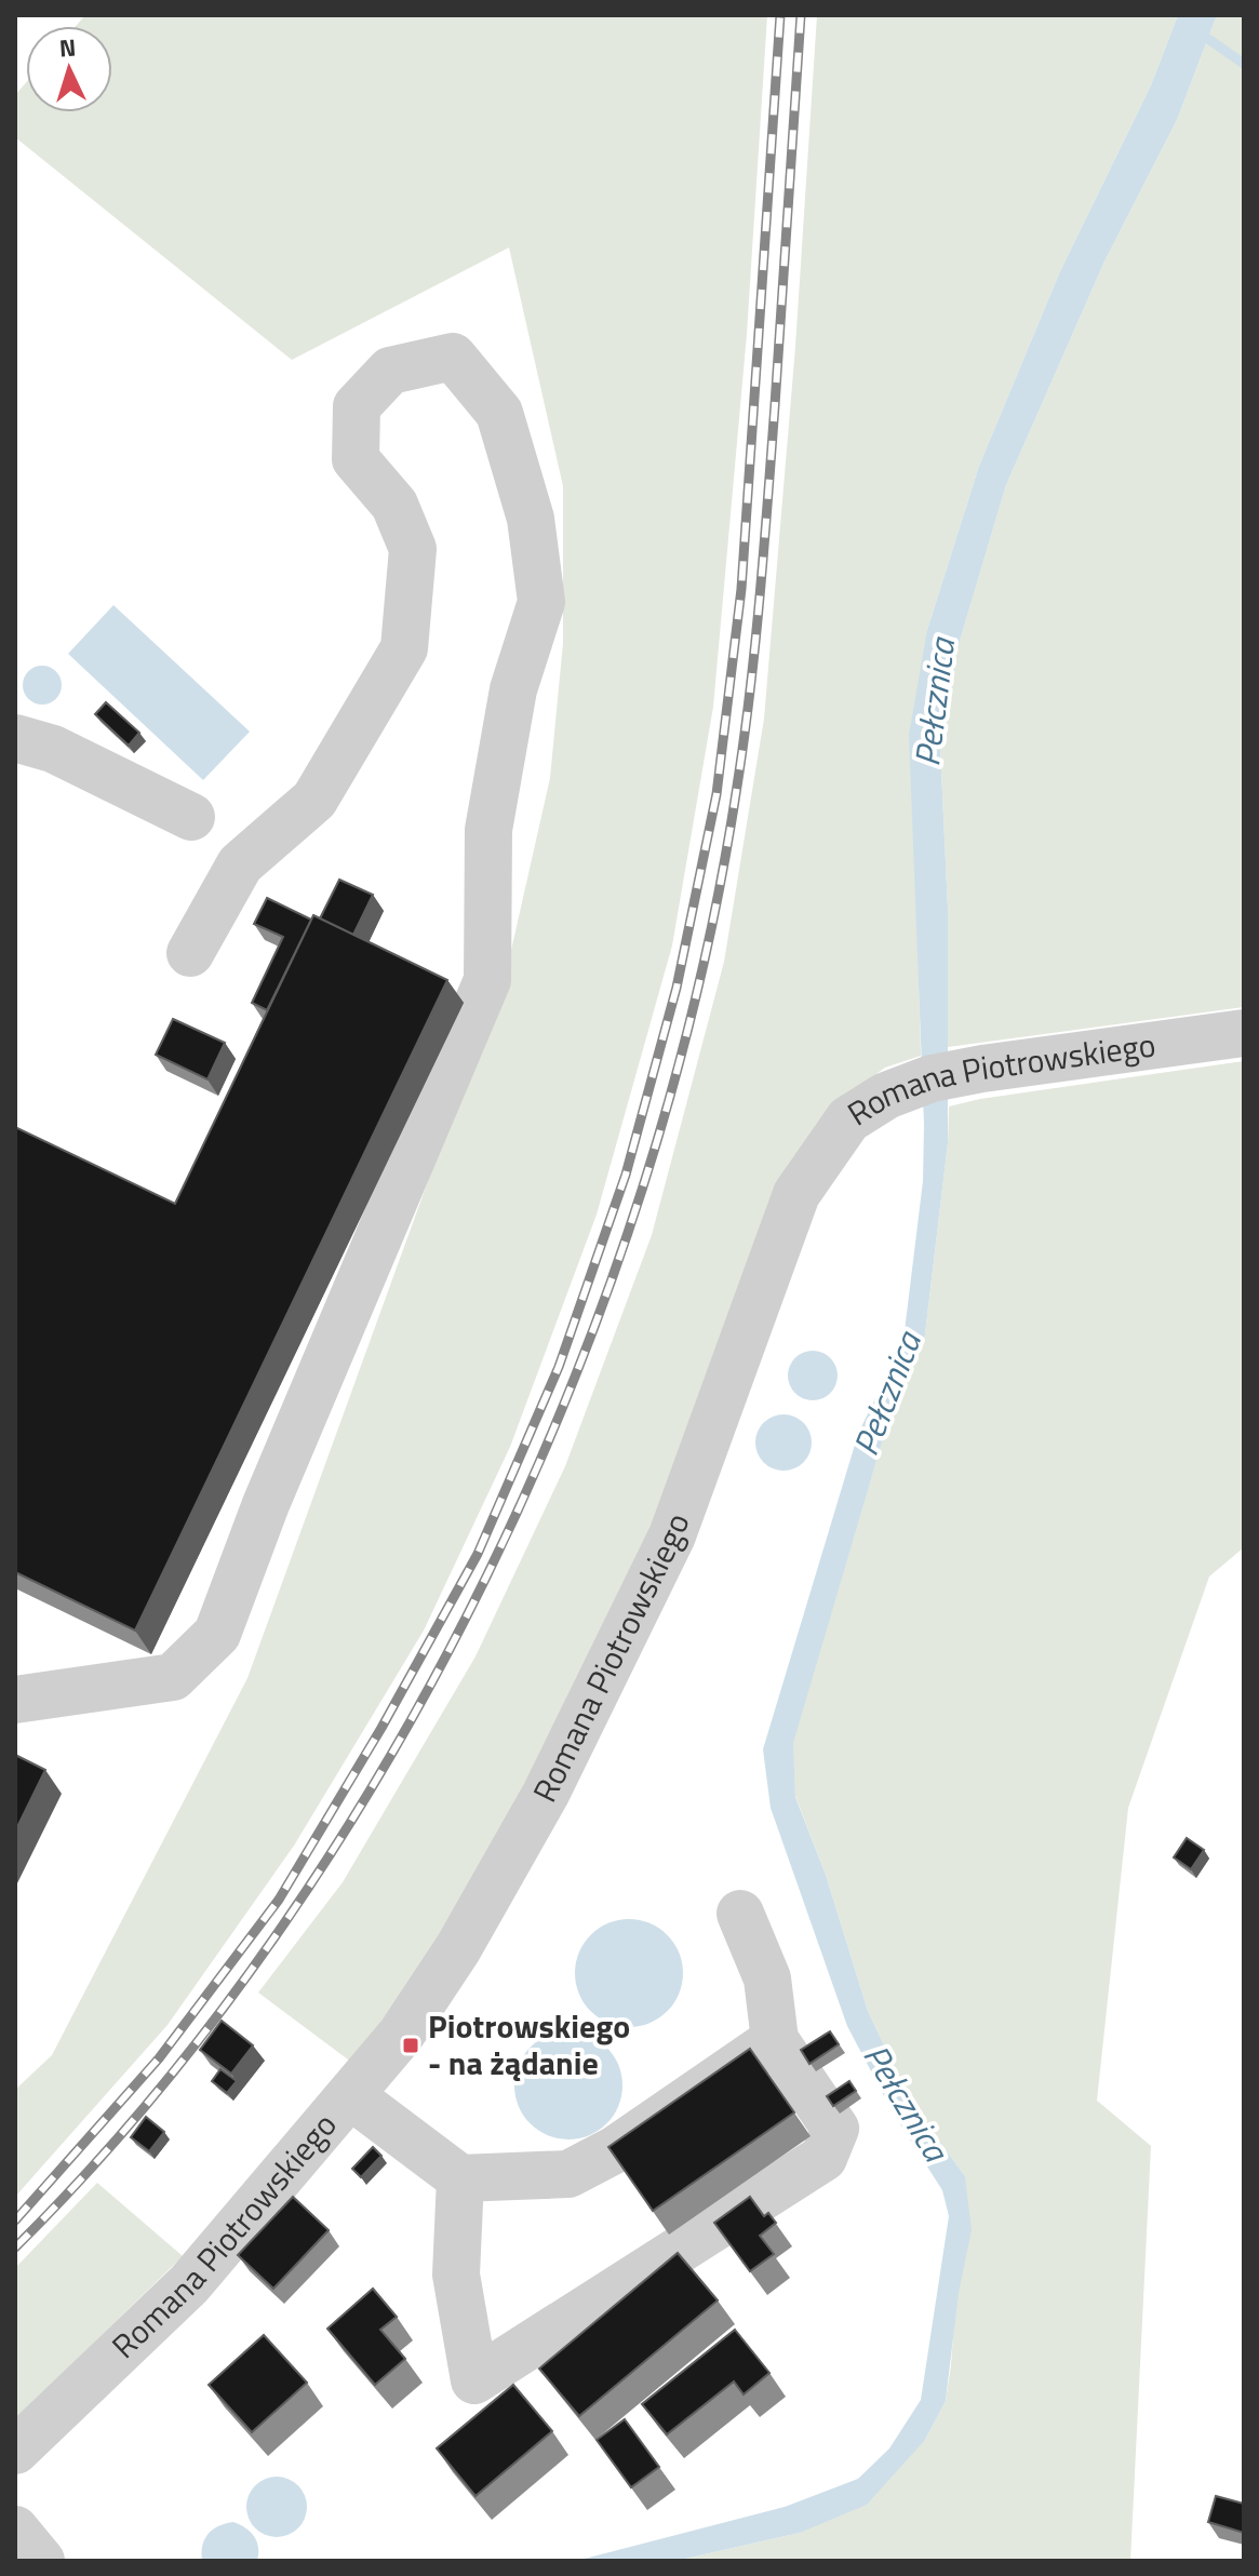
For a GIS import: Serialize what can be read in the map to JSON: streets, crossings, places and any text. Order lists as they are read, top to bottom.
{
  "streets": {
    "street": ["Romana Piotrowskiego"]
  },
  "water": ["Pełcznica"],
  "places": {
    "transit": ["Piotrowskiego - na żądanie"]
  },
  "north": "top"
}
